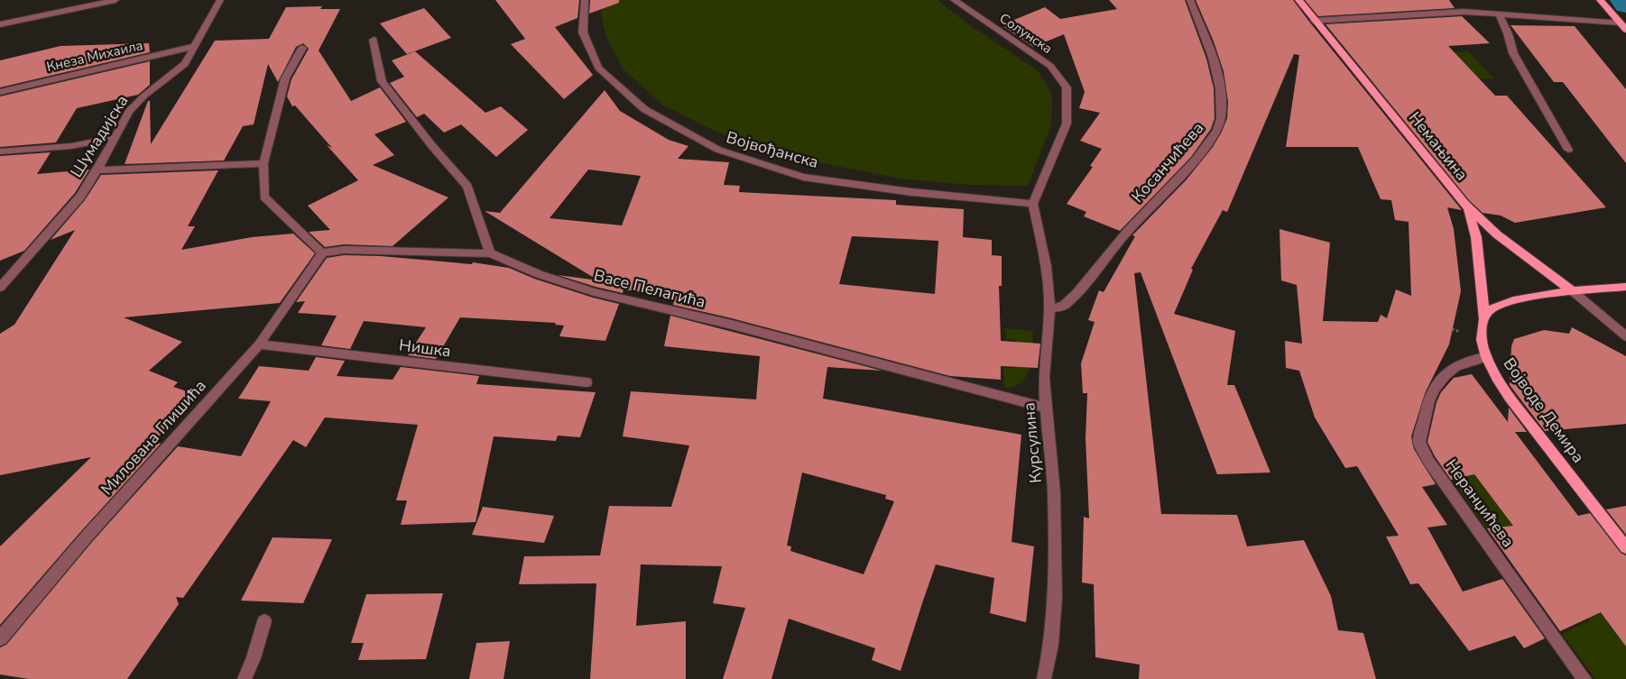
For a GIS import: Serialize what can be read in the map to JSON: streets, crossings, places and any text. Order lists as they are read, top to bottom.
{
  "streets": {
    "main road": ["Немањина", "Војводе Демира"],
    "street": [
      "Солунска",
      "Кнеза Михаила",
      "Шумадијска",
      "Војвођанска",
      "Косанчићева",
      "Васе Пелагића",
      "Нишка",
      "Милована Глишића",
      "Курсулина",
      "Неранџићева"
    ]
  },
  "crossings": [
    ["Солунска", "Војвођанска"],
    ["Солунска", "Курсулина"],
    ["Кнеза Михаила", "Шумадијска"],
    ["Немањина", "Војводе Демира"],
    ["Војвођанска", "Курсулина"],
    ["Косанчићева", "Курсулина"],
    ["Васе Пелагића", "Курсулина"],
    ["Нишка", "Милована Глишића"],
    ["Војводе Демира", "Неранџићева"]
  ]
}
